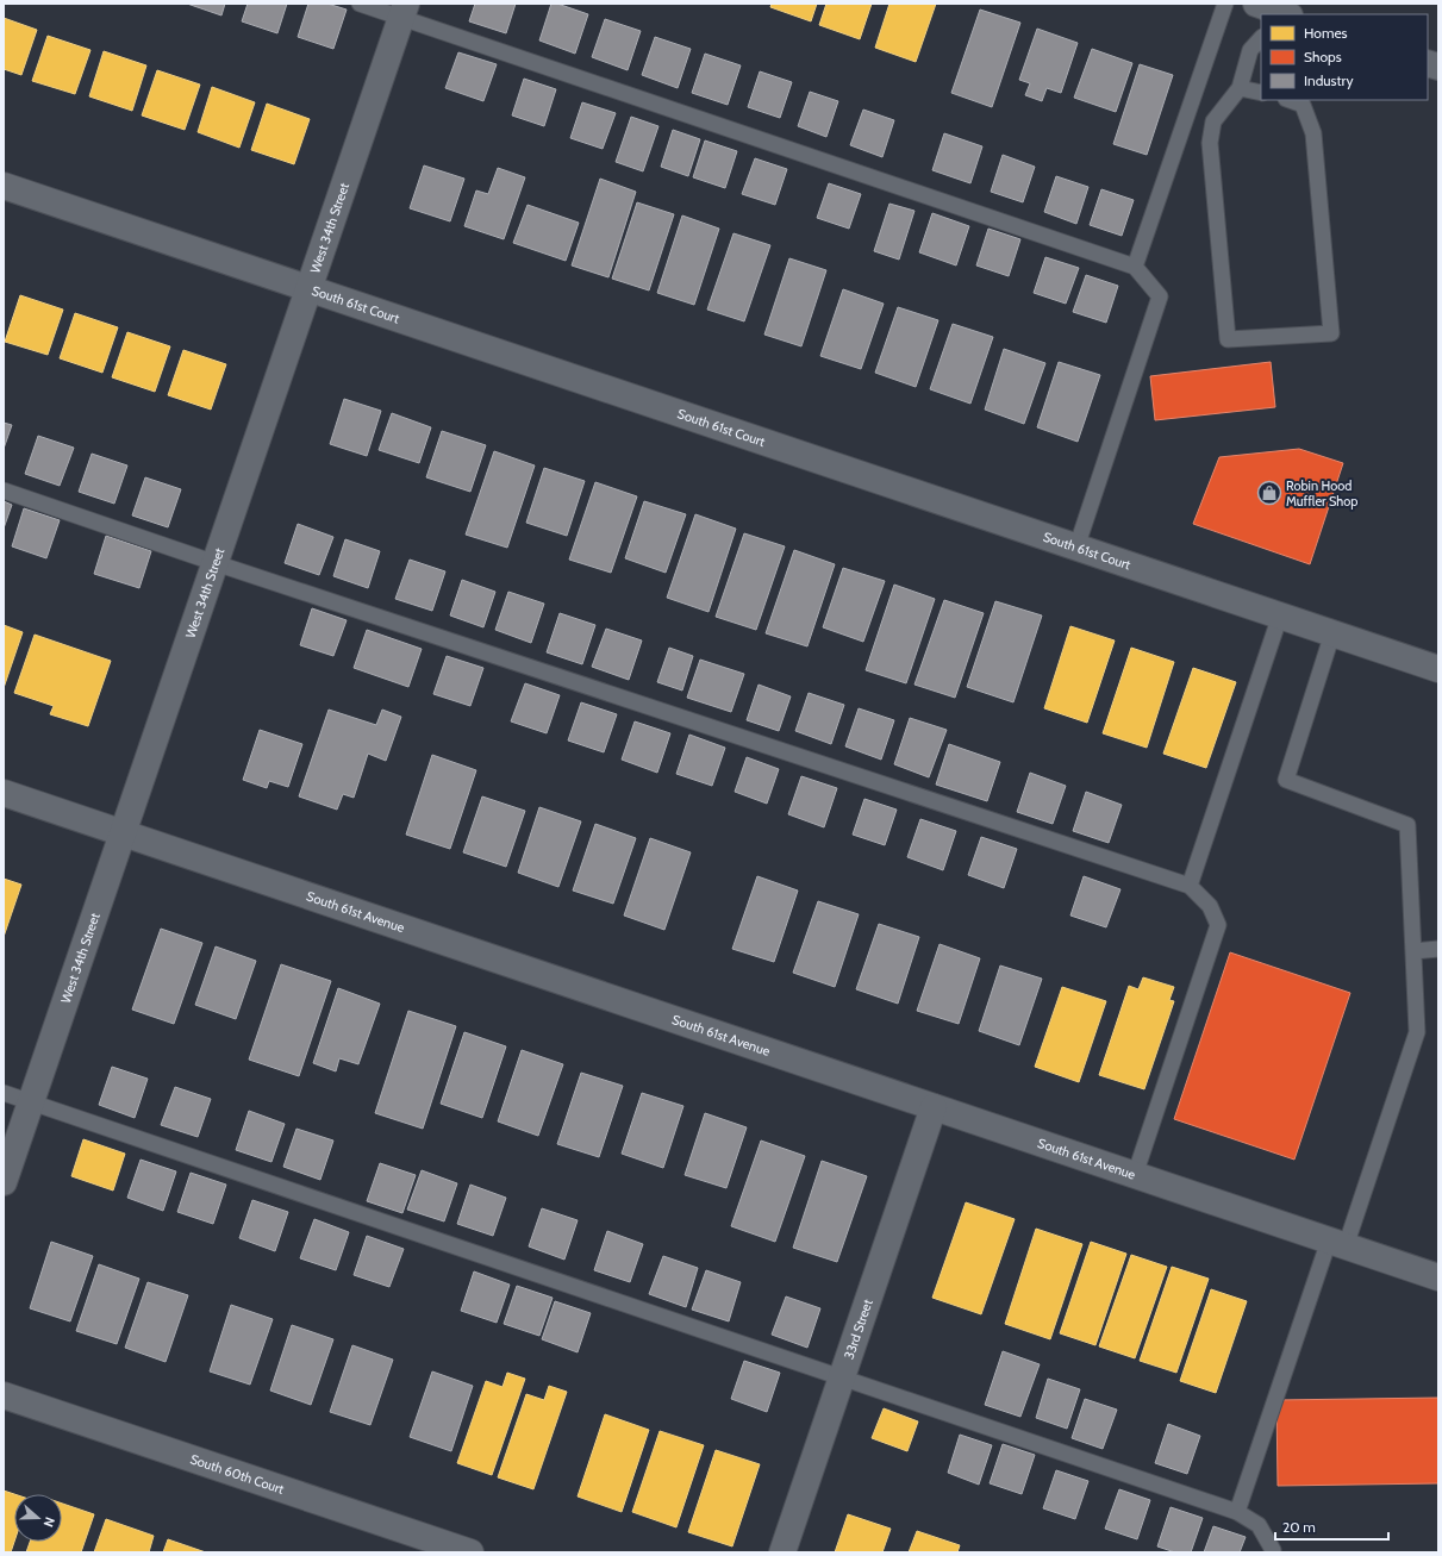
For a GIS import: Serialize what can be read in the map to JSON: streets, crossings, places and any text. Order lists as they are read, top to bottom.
{
  "streets": {
    "street": [
      "West 34th Street",
      "South 61st Court",
      "South 61st Avenue",
      "33rd Street",
      "South 60th Court"
    ]
  },
  "crossings": [
    ["West 34th Street", "South 61st Court"],
    ["West 34th Street", "South 61st Avenue"],
    ["South 61st Avenue", "33rd Street"]
  ],
  "places": {
    "shop": ["Robin Hood Muffler Shop"]
  },
  "legend": ["Homes", "Shops", "Industry"],
  "scale_bar": "20 m",
  "north": "right"
}
